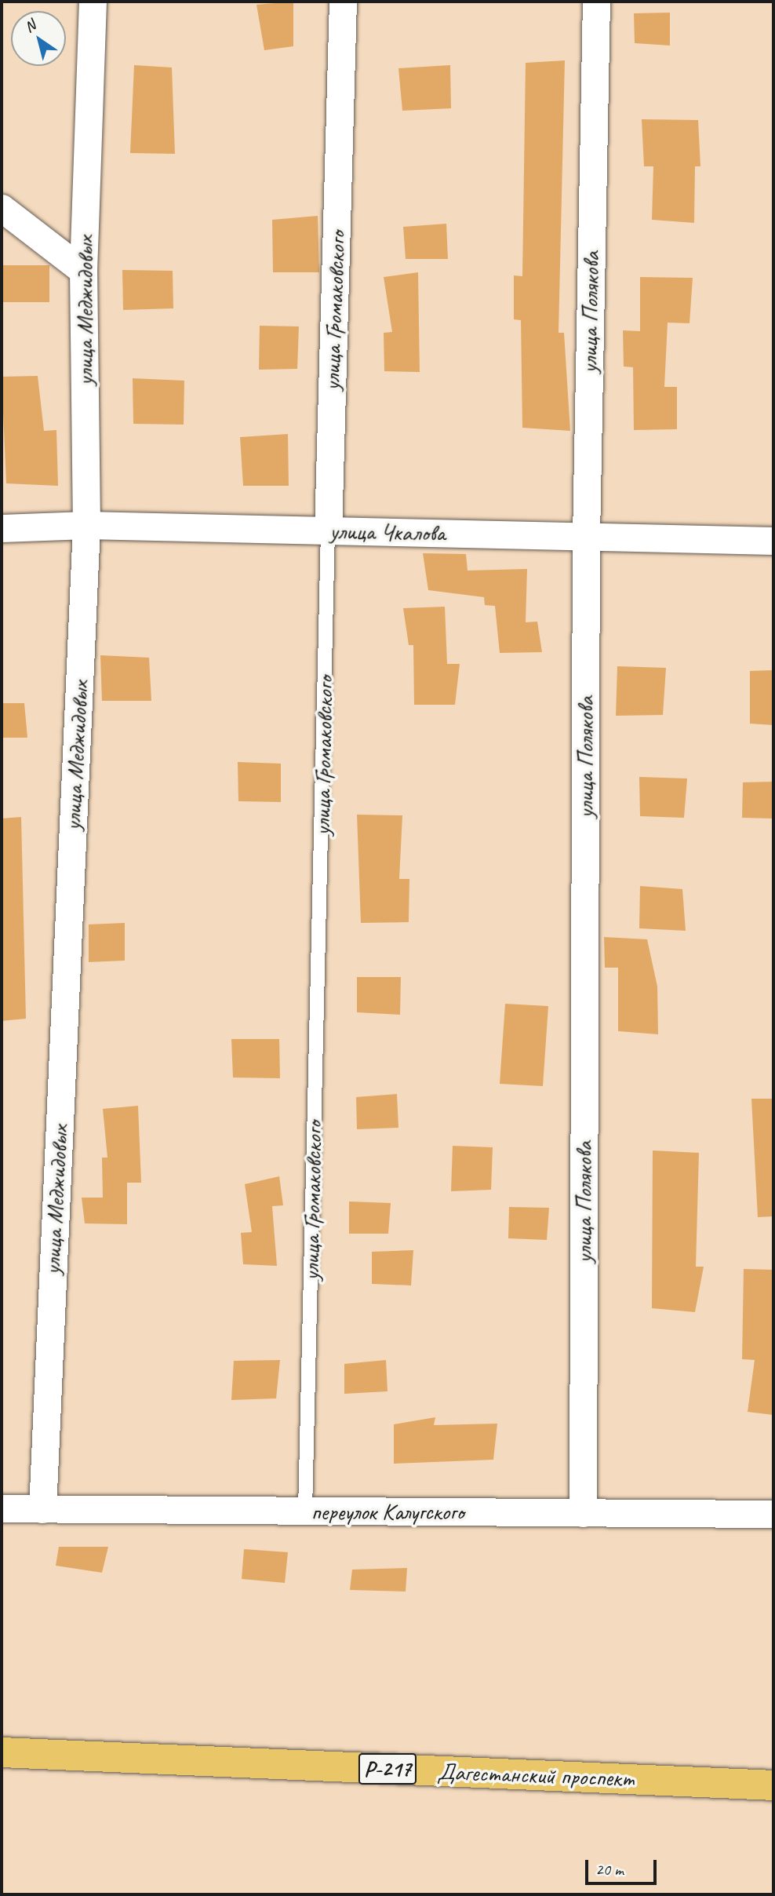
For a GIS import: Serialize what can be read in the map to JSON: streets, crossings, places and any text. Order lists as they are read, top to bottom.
{
  "streets": {
    "highway": ["Р-217", "Дагестанский проспект"],
    "street": [
      "улица Меджидовых",
      "улица Громаковского",
      "улица Полякова",
      "улица Чкалова",
      "переулок Калугского"
    ]
  },
  "crossings": [
    ["улица Меджидовых", "улица Чкалова"],
    ["улица Меджидовых", "переулок Калугского"],
    ["улица Громаковского", "улица Чкалова"],
    ["улица Громаковского", "переулок Калугского"],
    ["улица Полякова", "улица Чкалова"],
    ["улица Полякова", "переулок Калугского"]
  ],
  "scale_bar": "20 m",
  "north": "top left"
}
